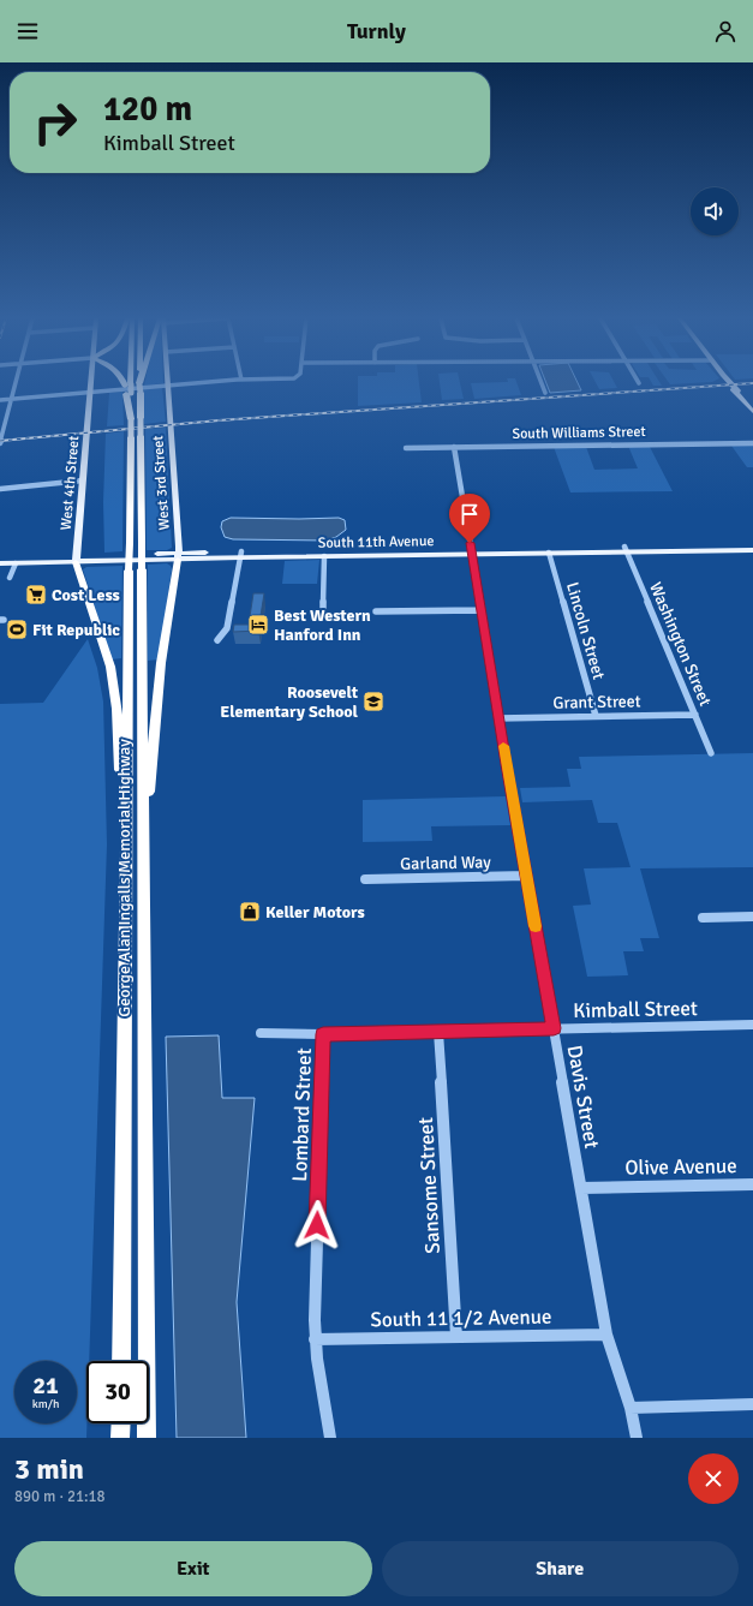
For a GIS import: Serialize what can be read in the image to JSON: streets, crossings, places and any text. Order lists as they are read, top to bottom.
{
  "streets": {
    "highway": ["George Alan Ingalls Memorial Highway"],
    "main road": ["West 4th Street", "West 3rd Street", "South 11th Avenue"],
    "street": [
      "South Williams Street",
      "Lincoln Street",
      "Washington Street",
      "Grant Street",
      "Garland Way",
      "Kimball Street",
      "Davis Street",
      "Lombard Street",
      "Olive Avenue",
      "Sansome Street",
      "South 11 1/2 Avenue"
    ]
  },
  "crossings": [
    ["South Williams Street", "Davis Street"],
    ["West 4th Street", "South 11th Avenue"],
    ["West 3rd Street", "South 11th Avenue"],
    ["South 11th Avenue", "Lincoln Street"],
    ["South 11th Avenue", "Washington Street"],
    ["South 11th Avenue", "Davis Street"],
    ["Lincoln Street", "Grant Street"],
    ["Washington Street", "Grant Street"],
    ["Grant Street", "Davis Street"],
    ["Garland Way", "Davis Street"],
    ["Kimball Street", "Davis Street"],
    ["Kimball Street", "Lombard Street"],
    ["Kimball Street", "Sansome Street"],
    ["Davis Street", "Olive Avenue"],
    ["Davis Street", "South 11 1/2 Avenue"],
    ["Lombard Street", "South 11 1/2 Avenue"],
    ["Sansome Street", "South 11 1/2 Avenue"]
  ],
  "places": {
    "supermarket": ["Cost Less"],
    "hotel": ["Best Western Hanford Inn"],
    "sports": ["Fit Republic"],
    "school or university": ["Roosevelt Elementary School"],
    "shop": ["Keller Motors"]
  },
  "page": {
    "header": "Turnly",
    "turn": ["120 m", "Kimball Street"],
    "speed": "21 km/h",
    "limit": "30",
    "heading": ["3 min", "890 m · 21:18"],
    "buttons": ["Exit", "Share"]
  }
}
